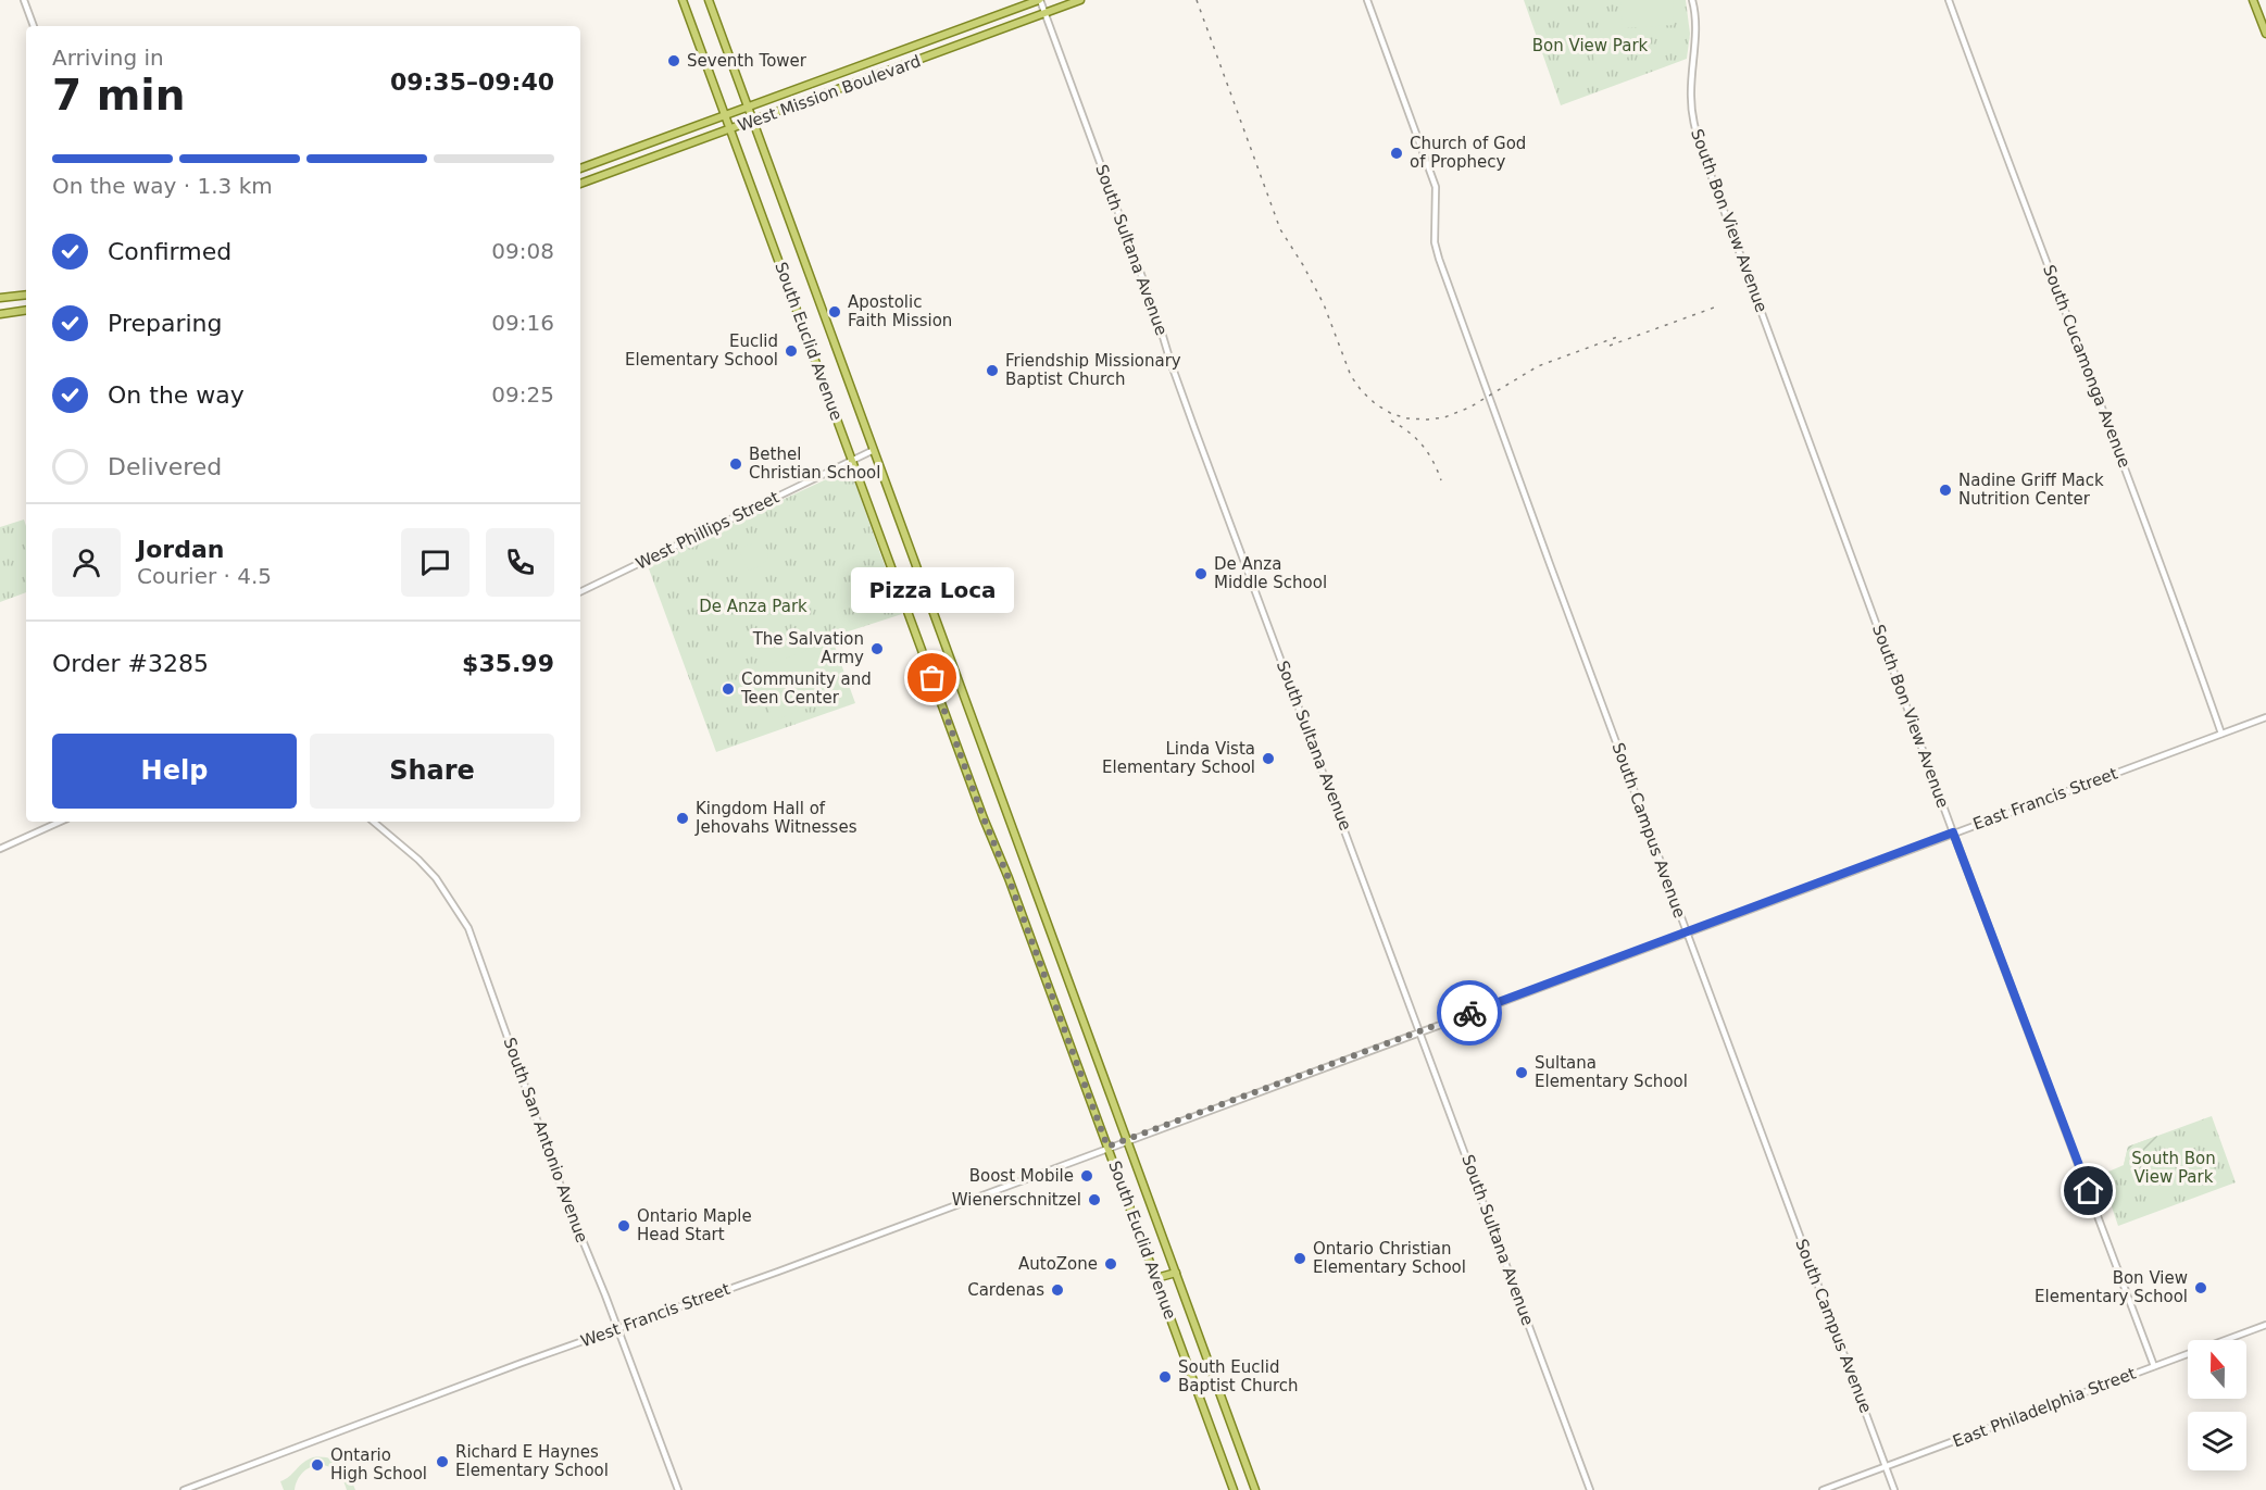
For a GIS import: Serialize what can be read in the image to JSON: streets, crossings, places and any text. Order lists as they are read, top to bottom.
{
  "streets": {
    "main road": ["West Mission Boulevard", "South Euclid Avenue"],
    "street": [
      "South Bon View Avenue",
      "South Sultana Avenue",
      "South Cucamonga Avenue",
      "West Phillips Street",
      "East Francis Street",
      "South Campus Avenue",
      "South San Antonio Avenue",
      "West Francis Street",
      "East Philadelphia Street"
    ]
  },
  "crossings": [
    ["West Mission Boulevard", "South Sultana Avenue"],
    ["West Mission Boulevard", "South Euclid Avenue"],
    ["South Bon View Avenue", "East Francis Street"],
    ["South Bon View Avenue", "East Philadelphia Street"],
    ["South Sultana Avenue", "East Francis Street"],
    ["South Euclid Avenue", "West Phillips Street"],
    ["South Euclid Avenue", "East Francis Street"],
    ["South Euclid Avenue", "West Francis Street"],
    ["South Cucamonga Avenue", "East Francis Street"],
    ["East Francis Street", "South Campus Avenue"],
    ["East Francis Street", "West Francis Street"],
    ["South Campus Avenue", "East Philadelphia Street"],
    ["South San Antonio Avenue", "West Francis Street"]
  ],
  "parks": ["Bon View Park", "De Anza Park", "South Bon View Park"],
  "places": [
    "Seventh Tower",
    "Church of God of Prophecy",
    "Apostolic Faith Mission",
    "Euclid Elementary School",
    "Friendship Missionary Baptist Church",
    "Bethel Christian School",
    "Nadine Griff Mack Nutrition Center",
    "De Anza Middle School",
    "The Salvation Army",
    "Pizza Loca",
    "Community and Teen Center",
    "Linda Vista Elementary School",
    "Kingdom Hall of Jehovahs Witnesses",
    "Sultana Elementary School",
    "Boost Mobile",
    "Wienerschnitzel",
    "Ontario Maple Head Start",
    "Ontario Christian Elementary School",
    "AutoZone",
    "Bon View Elementary School",
    "Cardenas",
    "South Euclid Baptist Church",
    "Richard E Haynes Elementary School",
    "Ontario High School"
  ],
  "north": "top",
  "page": {
    "heading": ["7 min", "Arriving in", "09:35–09:40"],
    "panel": [
      "Jordan",
      "Courier · 4.5",
      "Order #3285",
      "$35.99"
    ],
    "bar": "On the way · 1.3 km",
    "list": [
      ["Confirmed", "09:08"],
      ["Preparing", "09:16"],
      ["On the way", "09:25"],
      "Delivered"
    ],
    "bubble": "Pizza Loca",
    "buttons": ["Help", "Share"]
  }
}
